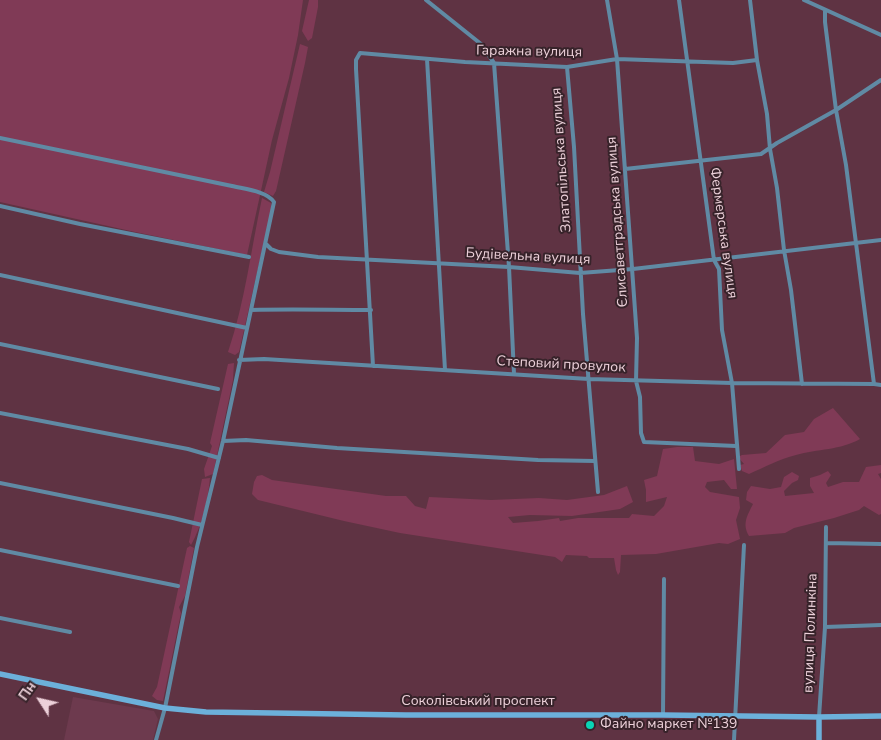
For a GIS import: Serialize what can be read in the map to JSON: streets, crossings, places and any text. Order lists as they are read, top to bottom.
{
  "streets": {
    "street": [
      "Гаражна вулиця",
      "Златопільська вулиця",
      "Єлисаветградська вулиця",
      "Фермерська вулиця",
      "Будівельна вулиця",
      "Степовий провулок",
      "вулиця Полинкіна",
      "Соколівський проспект"
    ]
  },
  "crossings": [
    ["Гаражна вулиця", "Златопільська вулиця"],
    ["Гаражна вулиця", "Єлисаветградська вулиця"],
    ["Гаражна вулиця", "Фермерська вулиця"],
    ["Гаражна вулиця", "Будівельна вулиця"],
    ["Златопільська вулиця", "Будівельна вулиця"],
    ["Златопільська вулиця", "Степовий провулок"],
    ["Єлисаветградська вулиця", "Фермерська вулиця"],
    ["Єлисаветградська вулиця", "Будівельна вулиця"],
    ["Єлисаветградська вулиця", "Степовий провулок"],
    ["Фермерська вулиця", "Будівельна вулиця"],
    ["Фермерська вулиця", "Степовий провулок"],
    ["вулиця Полинкіна", "Соколівський проспект"]
  ],
  "places": ["Файно маркет №139"],
  "north": "top left"
}
